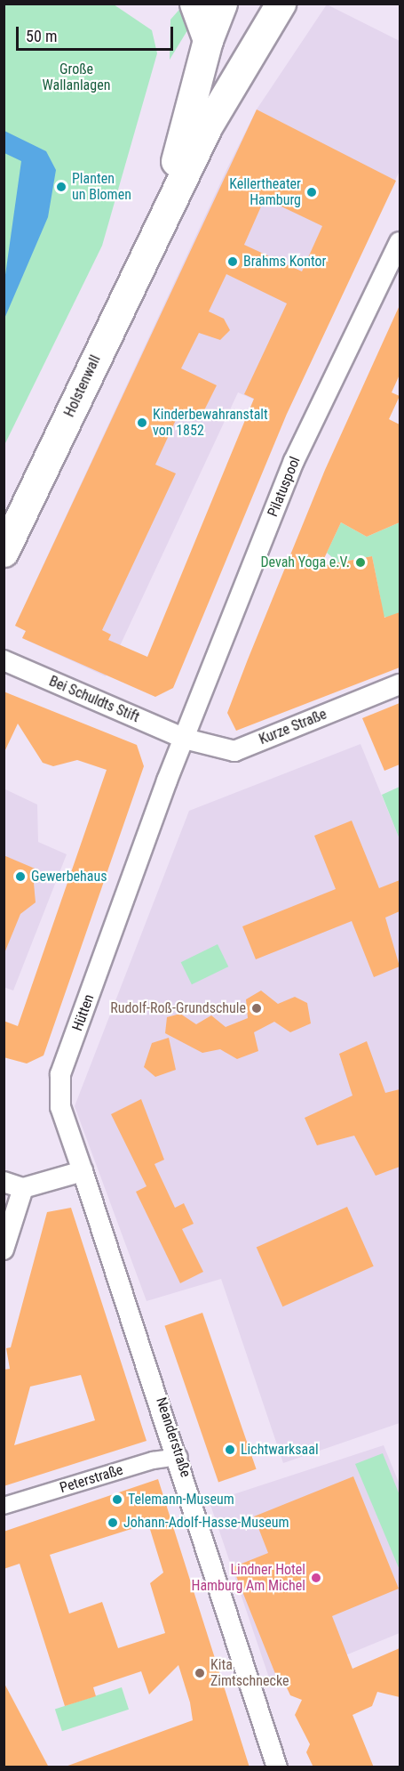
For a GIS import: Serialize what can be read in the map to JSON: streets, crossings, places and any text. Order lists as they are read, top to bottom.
{
  "streets": {
    "main road": ["Holstenwall"],
    "street": [
      "Pilatuspool",
      "Bei Schuldts Stift",
      "Kurze Straße",
      "Hütten",
      "Neanderstraße",
      "Peterstraße"
    ]
  },
  "crossings": [
    ["Pilatuspool", "Bei Schuldts Stift"],
    ["Pilatuspool", "Kurze Straße"],
    ["Pilatuspool", "Hütten"],
    ["Bei Schuldts Stift", "Kurze Straße"],
    ["Bei Schuldts Stift", "Hütten"],
    ["Kurze Straße", "Hütten"],
    ["Hütten", "Neanderstraße"],
    ["Neanderstraße", "Peterstraße"]
  ],
  "parks": ["Große Wallanlagen"],
  "places": [
    "Planten un Blomen",
    "Kellertheater Hamburg",
    "Brahms Kontor",
    "Kinderbewahranstalt von 1852",
    "Devah Yoga e.V.",
    "Gewerbehaus",
    "Rudolf-Roß-Grundschule",
    "Lichtwarksaal",
    "Telemann-Museum",
    "Johann-Adolf-Hasse-Museum",
    "Lindner Hotel Hamburg Am Michel",
    "Kita Zimtschnecke"
  ],
  "scale_bar": "50 m"
}
